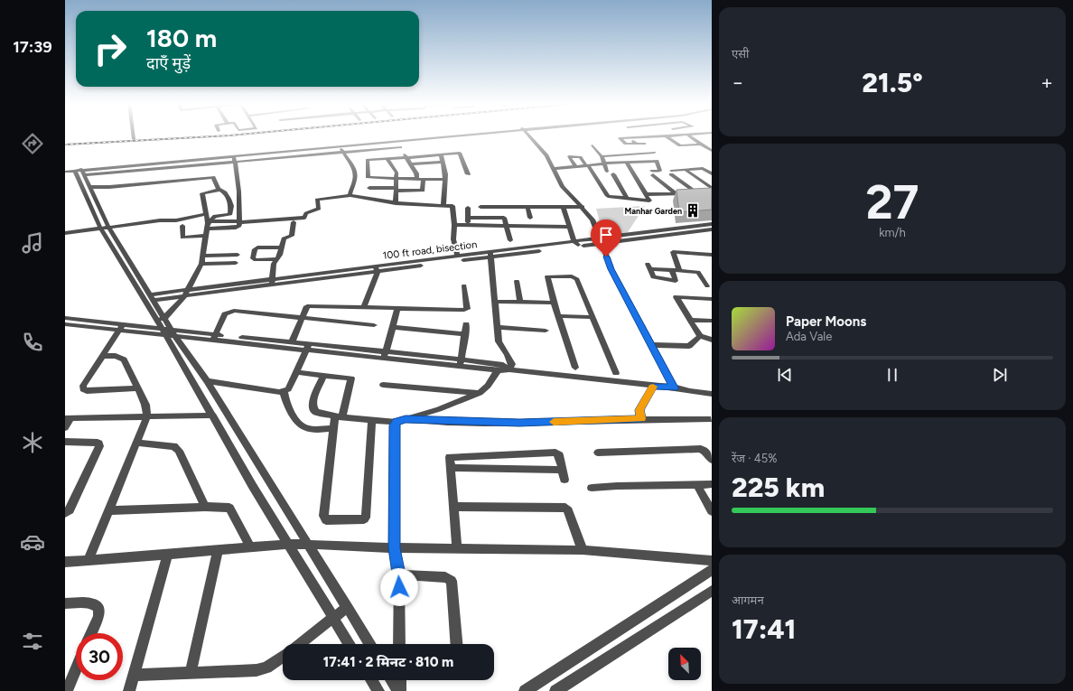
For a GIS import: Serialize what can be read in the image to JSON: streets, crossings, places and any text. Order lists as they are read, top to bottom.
{
  "streets": {
    "street": ["100 ft road, bisection"]
  },
  "places": {
    "building": ["Manhar Garden"]
  },
  "north": "top left",
  "page": {
    "tabs": "17:39",
    "tile": [
      "एसी",
      ["27", "km/h"],
      ["रेंज · 45%", "225 km"],
      ["आगमन", "17:41"]
    ],
    "turn": ["180 m", "दाएँ मुड़ें"],
    "heat": ["−", "21.5°", "+"],
    "song": ["Paper Moons", "Ada Vale"],
    "limit": "30",
    "trip": "17:41 · 2 मिनट · 810 m"
  }
}
